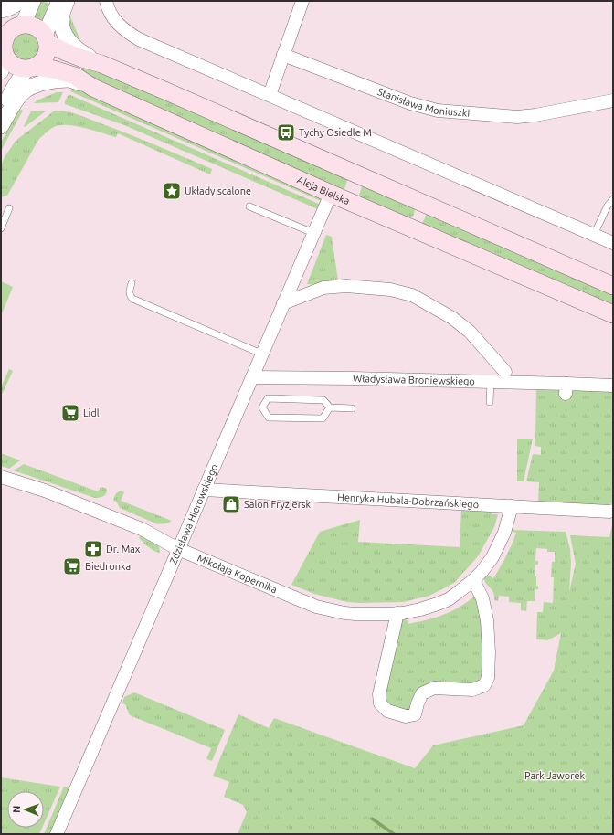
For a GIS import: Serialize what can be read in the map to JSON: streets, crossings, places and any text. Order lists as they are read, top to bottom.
{
  "streets": {
    "main road": ["Aleja Bielska"],
    "street": [
      "Stanisława Moniuszki",
      "Władysława Broniewskiego",
      "Henryka Hubala-Dobrzańskiego",
      "Zdzisława Hierowskiego",
      "Mikołaja Kopernika"
    ]
  },
  "crossings": [
    ["Aleja Bielska", "Zdzisława Hierowskiego"],
    ["Władysława Broniewskiego", "Zdzisława Hierowskiego"],
    ["Henryka Hubala-Dobrzańskiego", "Zdzisława Hierowskiego"],
    ["Henryka Hubala-Dobrzańskiego", "Mikołaja Kopernika"],
    ["Zdzisława Hierowskiego", "Mikołaja Kopernika"]
  ],
  "parks": ["Park Jaworek"],
  "places": {
    "bus stop": ["Tychy Osiedle M"],
    "place": ["Układy scalone"],
    "supermarket": ["Lidl", "Biedronka"],
    "shop": ["Salon Fryzjerski"],
    "pharmacy": ["Dr. Max"]
  },
  "north": "left"
}
